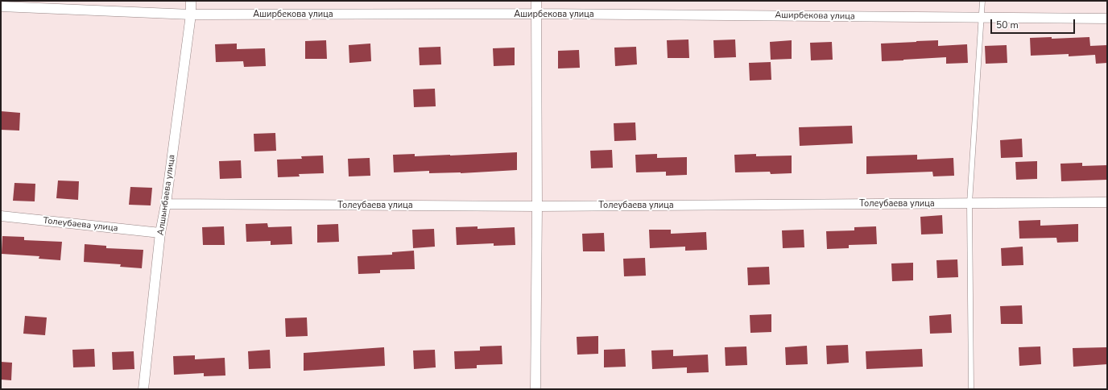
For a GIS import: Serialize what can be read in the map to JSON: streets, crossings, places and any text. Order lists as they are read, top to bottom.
{
  "streets": {
    "street": ["Аширбекова улица", "Алшынбаева улица", "Толеубаева улица"]
  },
  "crossings": [
    ["Аширбекова улица", "Алшынбаева улица"],
    ["Алшынбаева улица", "Толеубаева улица"]
  ],
  "scale_bar": "50 m"
}
